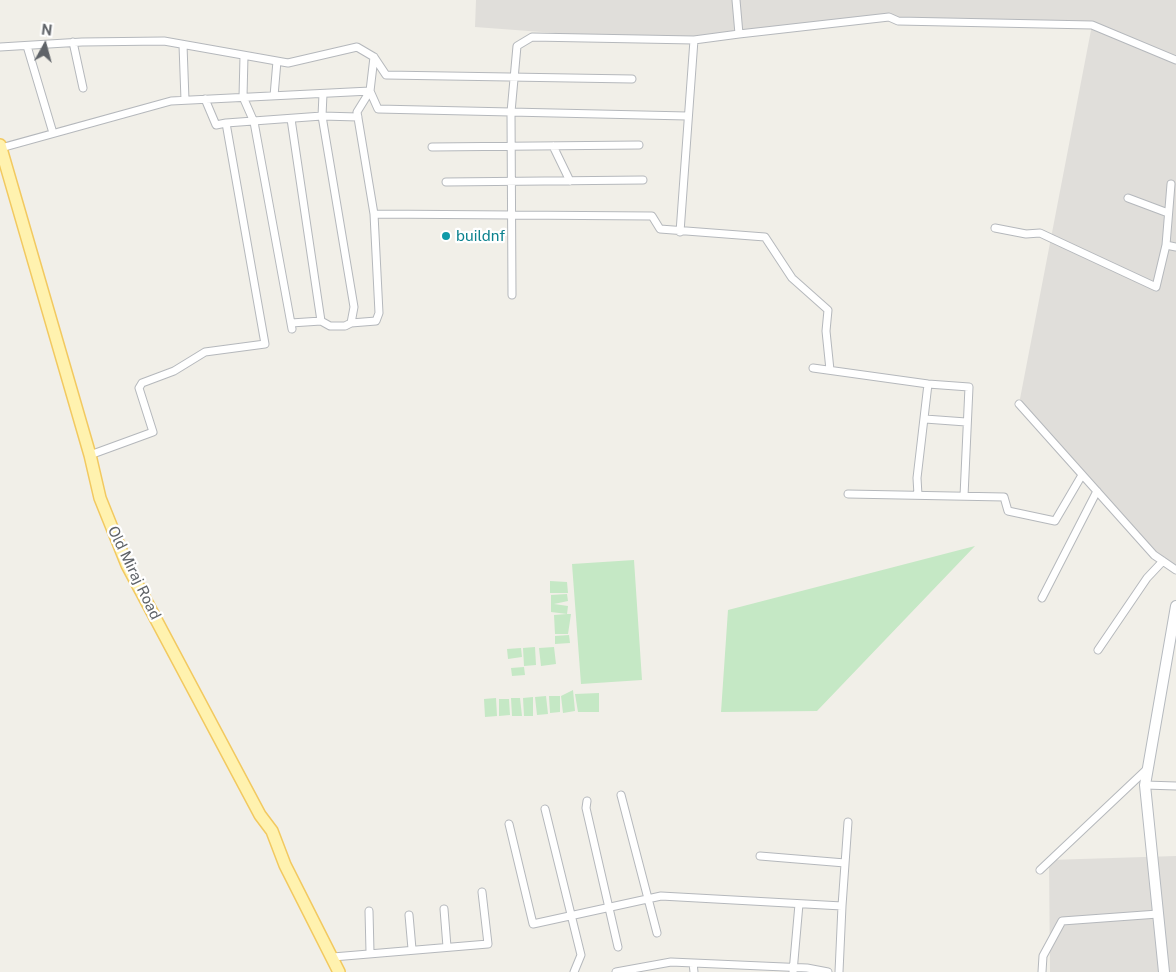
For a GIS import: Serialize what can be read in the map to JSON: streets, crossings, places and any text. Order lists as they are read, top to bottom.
{
  "streets": {
    "main road": ["Old Miraj Road"]
  },
  "places": ["buildnf"],
  "north": "top"
}
